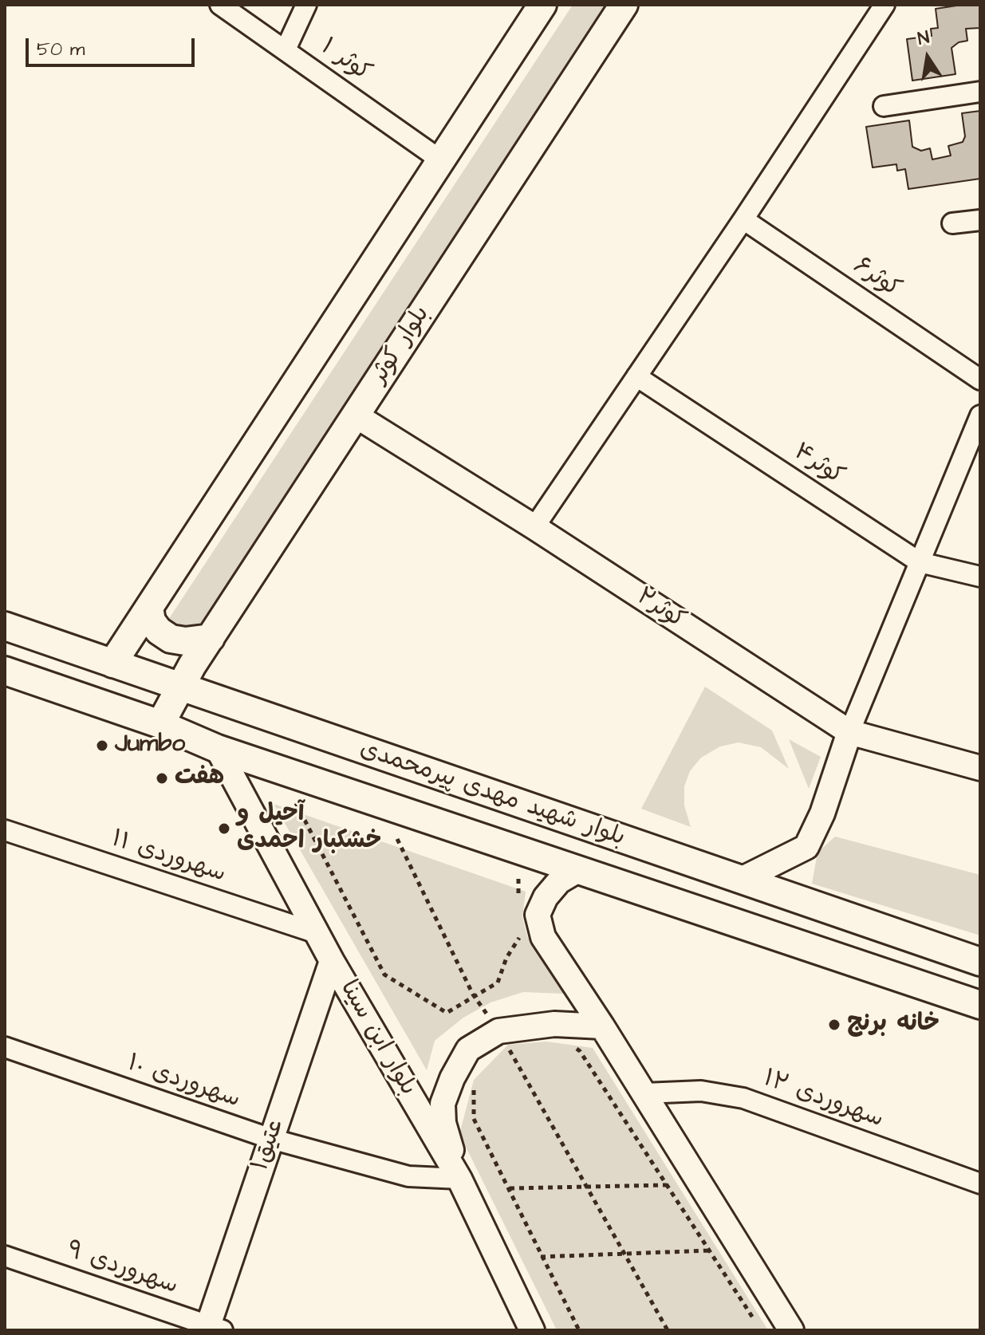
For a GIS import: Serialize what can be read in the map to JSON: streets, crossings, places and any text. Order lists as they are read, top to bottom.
{
  "streets": {
    "main road": ["بلوار کوثر", "بلوار شهید مهدی پیرمحمدی"],
    "street": [
      "کوثر ۱",
      "کوثر۶",
      "کوثر۴",
      "کوثر۲",
      "سهروردی ١١",
      "بلوار ابن سینا",
      "سهروردی ۱۰",
      "سهروردی ۱۲",
      "عتیق۱",
      "سهروردی ۹"
    ]
  },
  "crossings": [
    ["بلوار کوثر", "کوثر۲"],
    ["بلوار کوثر", "بلوار شهید مهدی پیرمحمدی"],
    ["بلوار شهید مهدی پیرمحمدی", "بلوار ابن سینا"],
    ["سهروردی ١١", "بلوار ابن سینا"],
    ["بلوار ابن سینا", "سهروردی ۱۰"],
    ["بلوار ابن سینا", "عتیق۱"],
    ["سهروردی ۱۰", "عتیق۱"],
    ["عتیق۱", "سهروردی ۹"]
  ],
  "places": [
    "Jumbo",
    "هفت",
    "آحیل و خشکبار احمدی",
    "خانه برنج"
  ],
  "scale_bar": "50 m",
  "north": "top"
}
